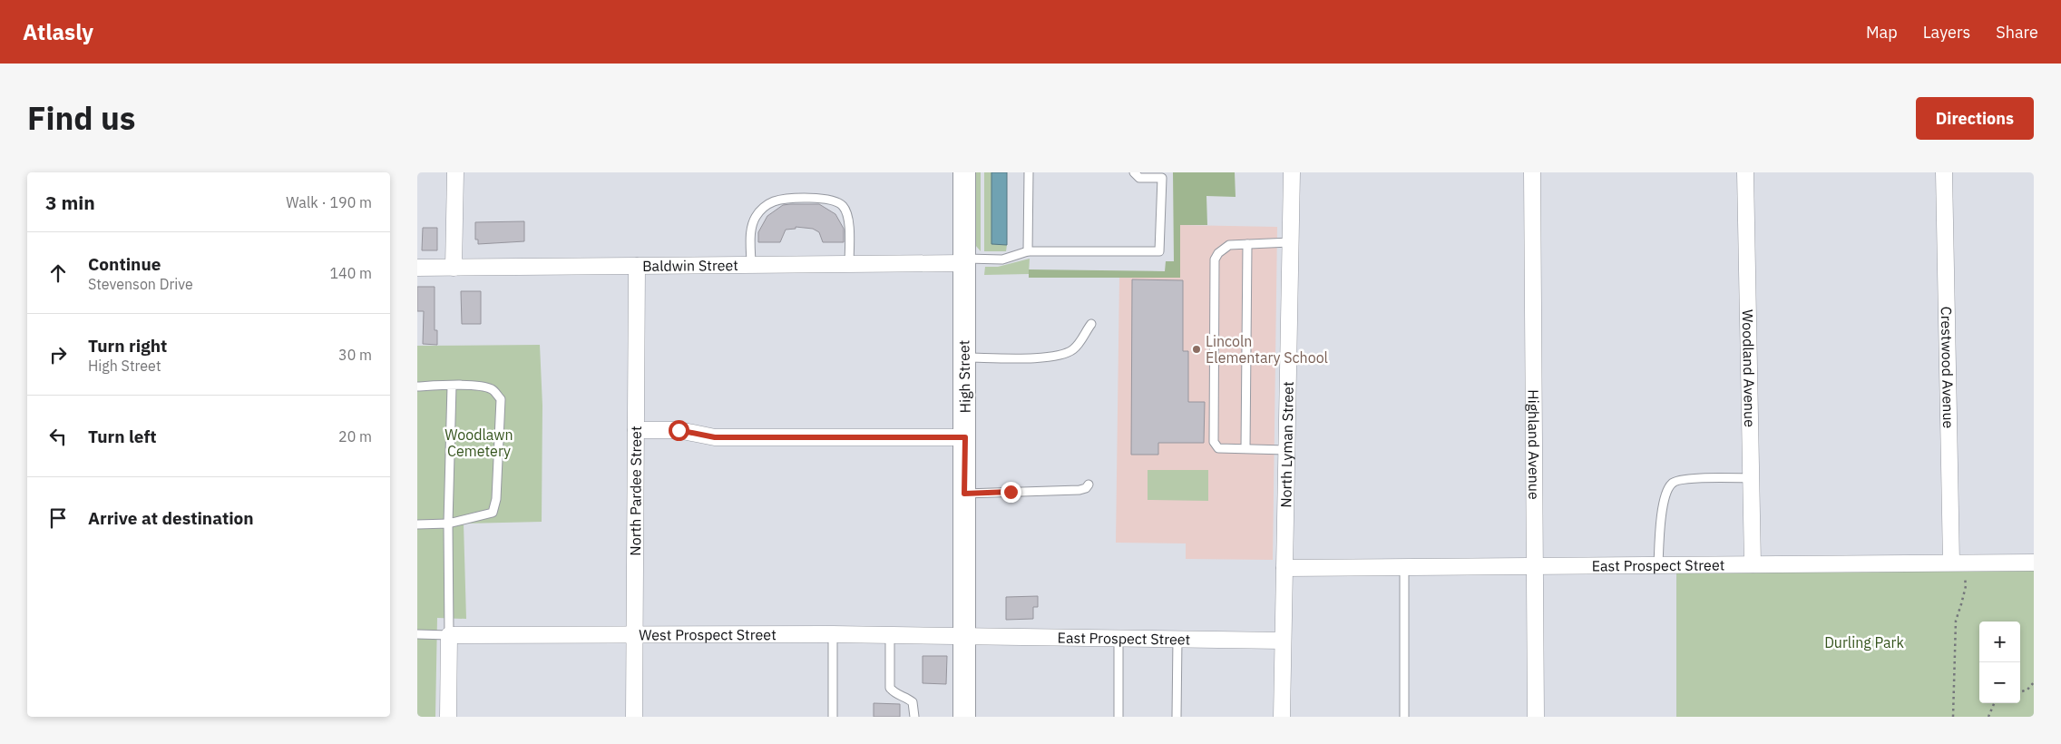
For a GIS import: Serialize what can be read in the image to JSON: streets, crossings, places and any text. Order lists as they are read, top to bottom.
{
  "streets": {
    "main road": ["High Street"],
    "street": [
      "Baldwin Street",
      "Crestwood Avenue",
      "Woodland Avenue",
      "North Lyman Street",
      "Highland Avenue",
      "North Pardee Street",
      "East Prospect Street",
      "West Prospect Street"
    ]
  },
  "crossings": [
    ["Baldwin Street", "High Street"],
    ["Baldwin Street", "North Pardee Street"],
    ["Crestwood Avenue", "East Prospect Street"],
    ["Woodland Avenue", "East Prospect Street"],
    ["High Street", "East Prospect Street"],
    ["High Street", "West Prospect Street"],
    ["North Lyman Street", "East Prospect Street"],
    ["Highland Avenue", "East Prospect Street"],
    ["North Pardee Street", "West Prospect Street"],
    ["East Prospect Street", "West Prospect Street"]
  ],
  "parks": ["Woodlawn Cemetery", "Durling Park"],
  "places": ["Lincoln Elementary School"],
  "page": {
    "header": "Atlasly",
    "nav": ["Map", "Layers", "Share"],
    "title": "Find us",
    "buttons": "Directions",
    "heading": ["3 min", "Walk · 190 m"],
    "list": [
      ["Continue", "Stevenson Drive", "140 m"],
      ["Turn right", "High Street", "30 m"],
      ["Turn left", "20 m"],
      "Arrive at destination"
    ],
    "map_buttons": ["+", "−"]
  }
}
